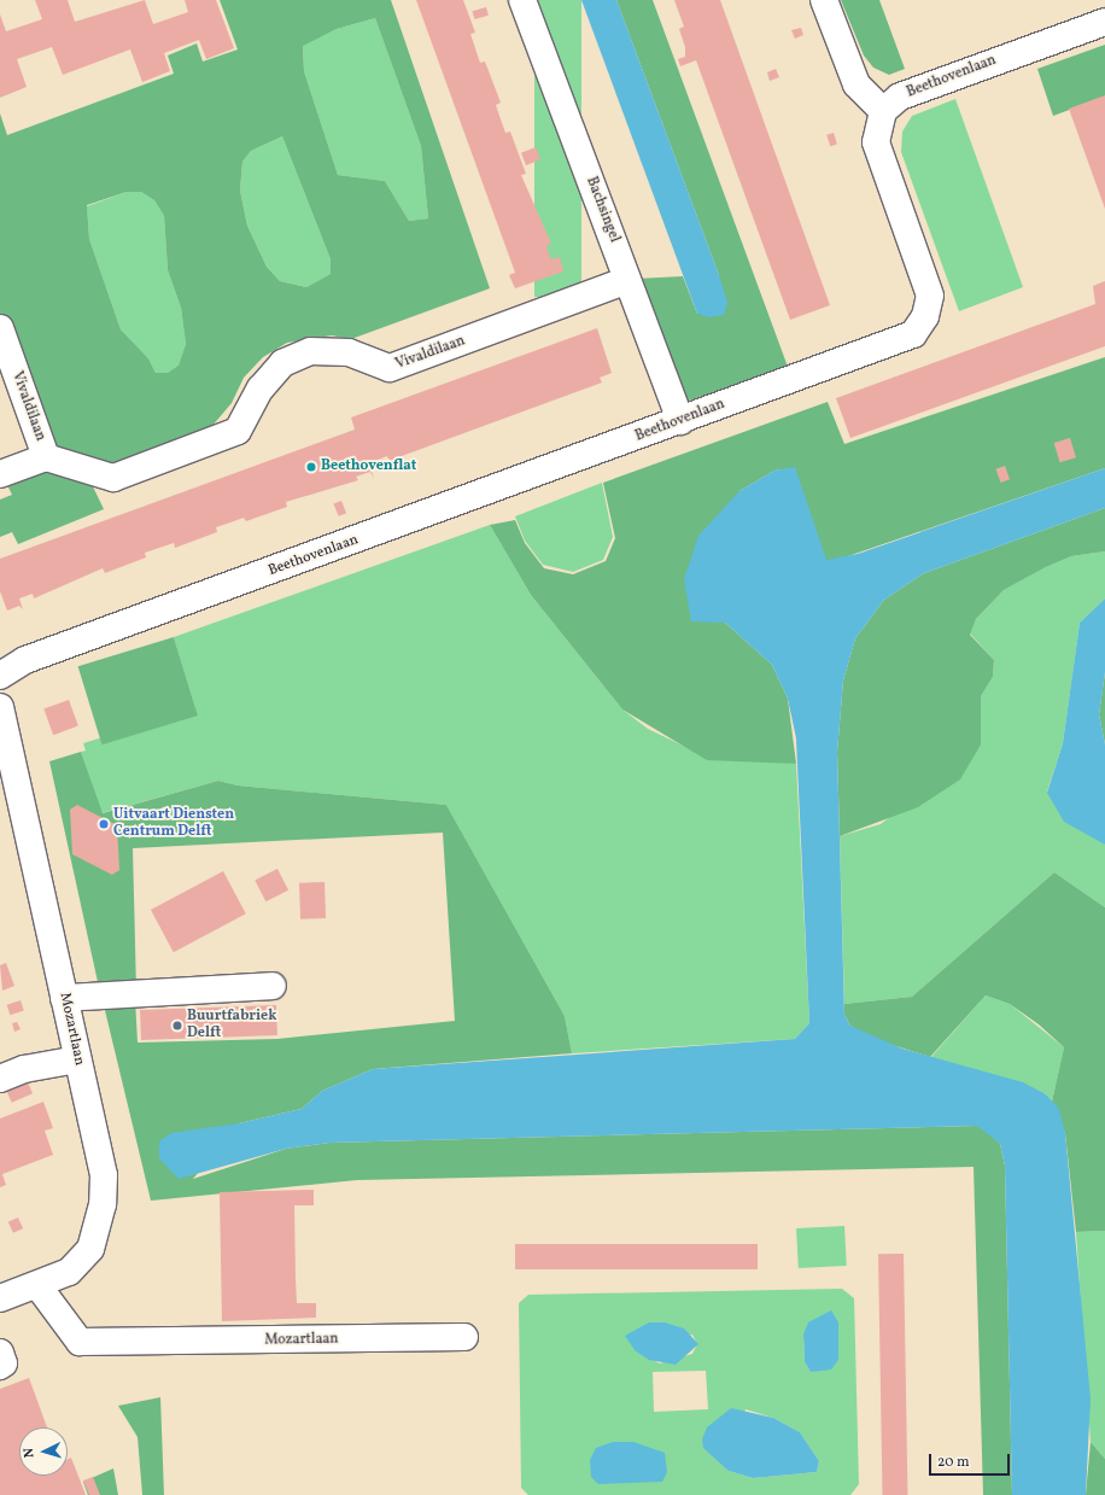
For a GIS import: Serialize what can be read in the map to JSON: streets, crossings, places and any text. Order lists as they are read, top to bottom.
{
  "streets": {
    "street": [
      "Beethovenlaan",
      "Bachsingel",
      "Vivaldilaan",
      "Mozartlaan"
    ]
  },
  "crossings": [
    ["Beethovenlaan", "Bachsingel"],
    ["Bachsingel", "Vivaldilaan"]
  ],
  "places": ["Beethovenflat", "Uitvaart Diensten Centrum Delft", "Buurtfabriek Delft"],
  "scale_bar": "20 m",
  "north": "left"
}
